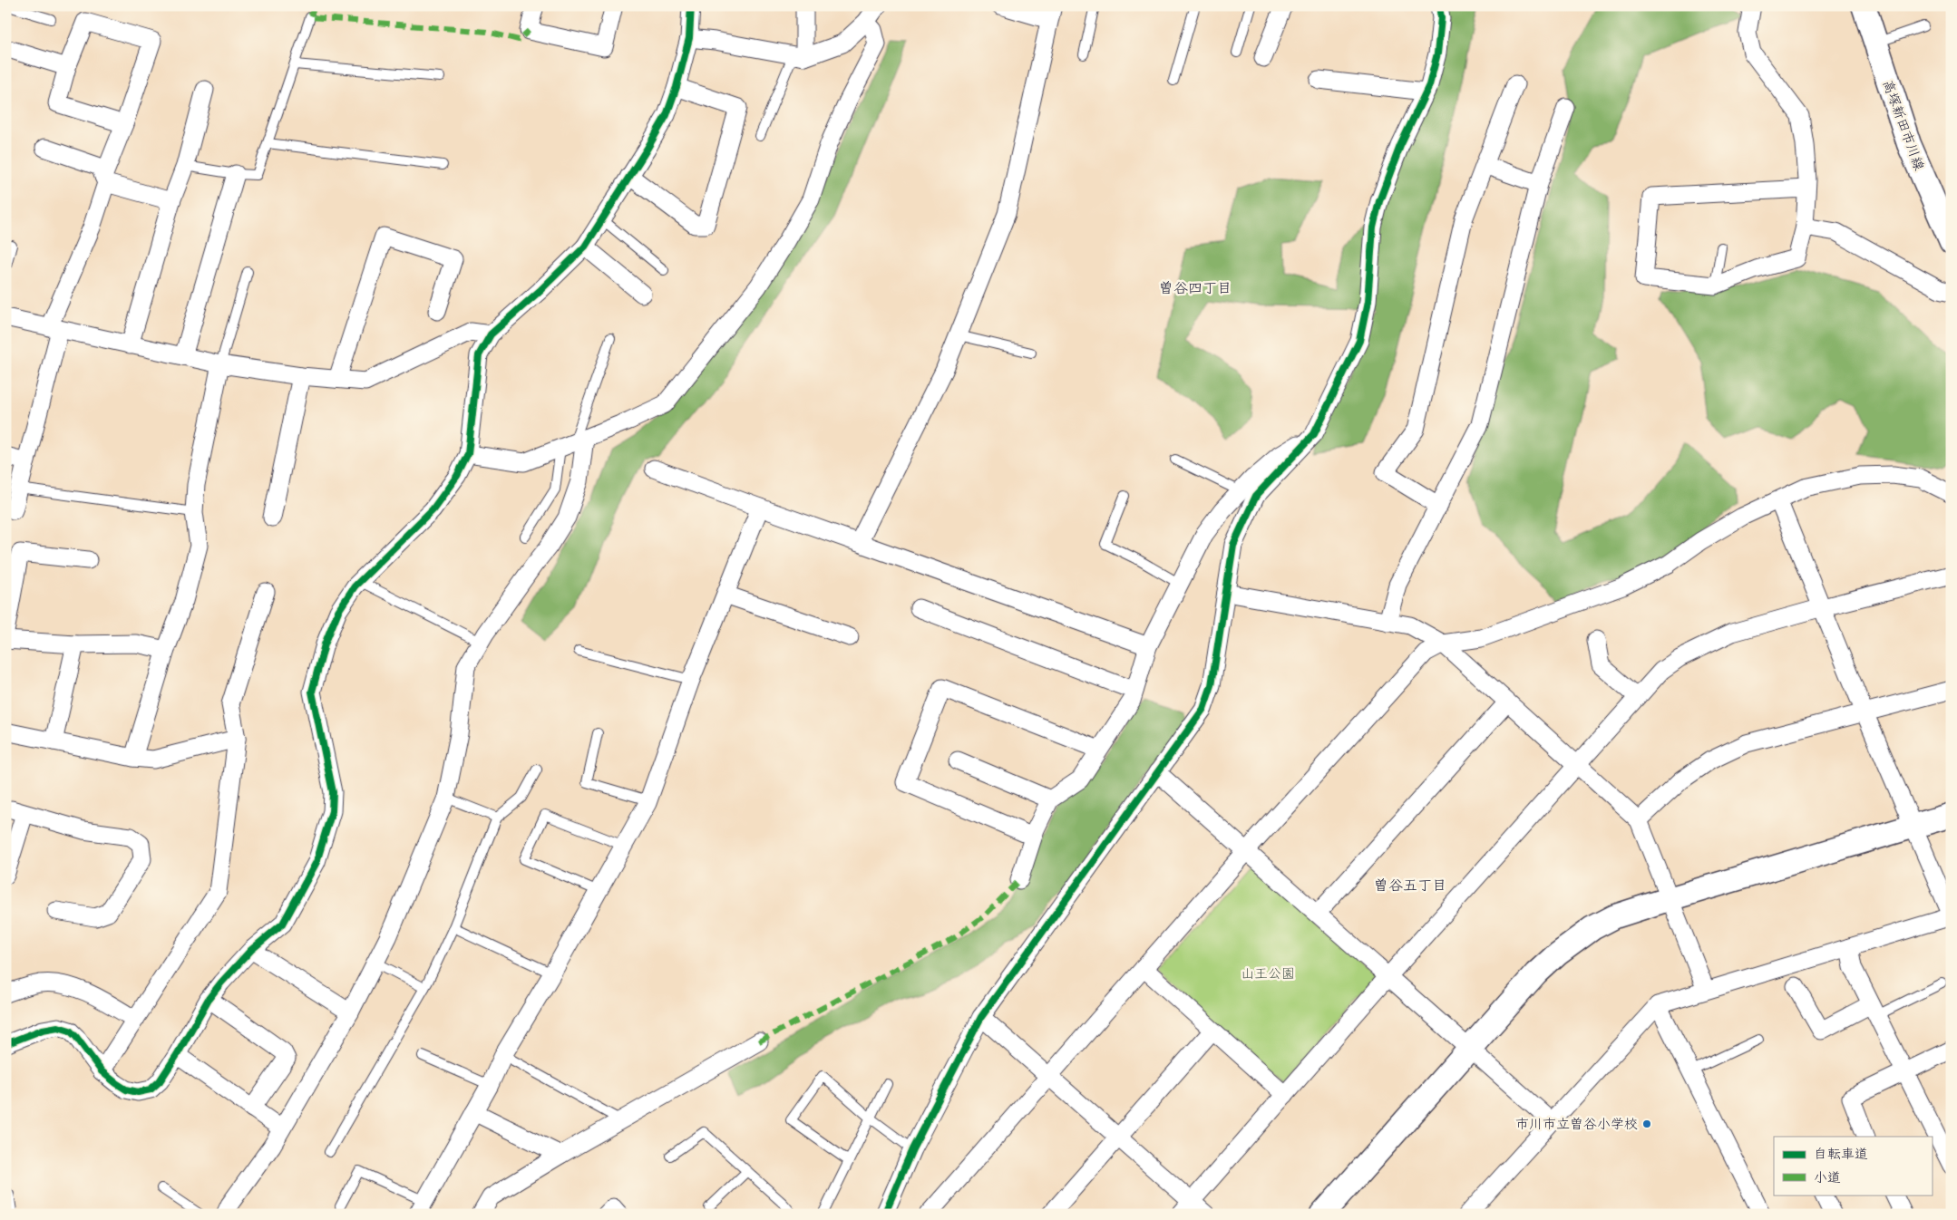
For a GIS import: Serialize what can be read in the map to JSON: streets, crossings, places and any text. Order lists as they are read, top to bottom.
{
  "streets": {
    "street": ["高塚新田市川線"]
  },
  "districts": ["曽谷四丁目", "曽谷五丁目"],
  "parks": ["山王公園"],
  "places": ["市川市立曽谷小学校"],
  "legend": ["自転車道", "小道"]
}
